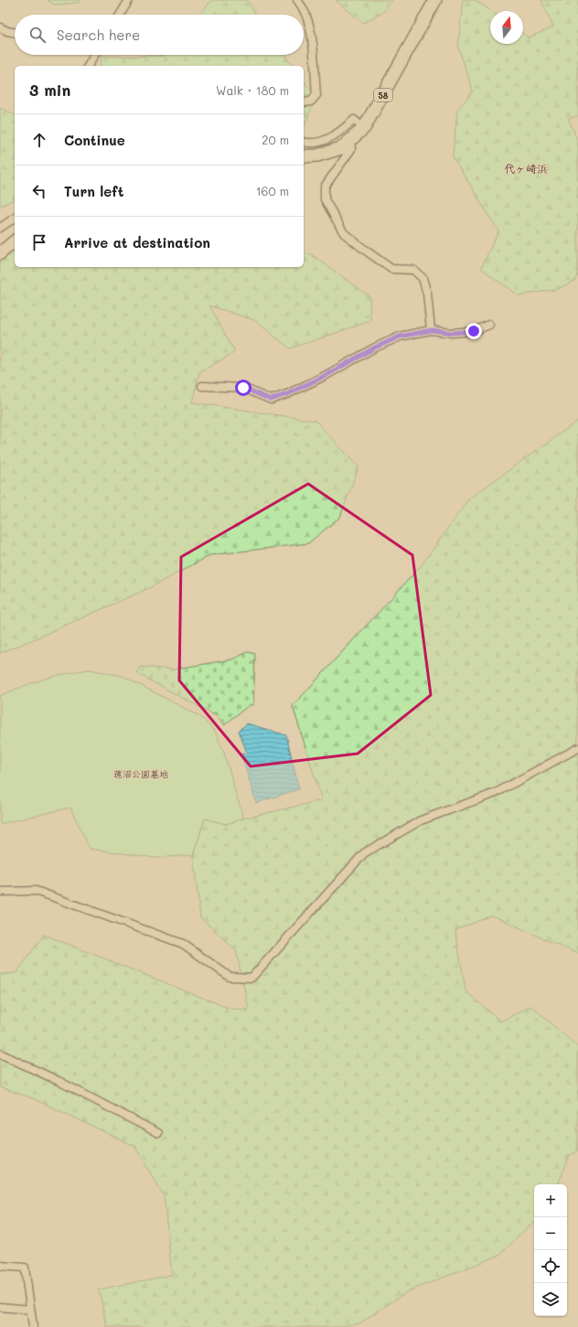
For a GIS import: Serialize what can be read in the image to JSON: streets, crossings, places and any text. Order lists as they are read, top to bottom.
{
  "streets": {
    "main road": ["58"]
  },
  "districts": ["代ヶ崎浜"],
  "parks": ["蓮沼公園墓地"],
  "north": "top",
  "page": {
    "search": "Search here",
    "heading": ["3 min", "Walk · 180 m"],
    "list": [
      ["Continue", "20 m"],
      ["Turn left", "160 m"],
      "Arrive at destination"
    ],
    "map_buttons": ["+", "−"]
  }
}
